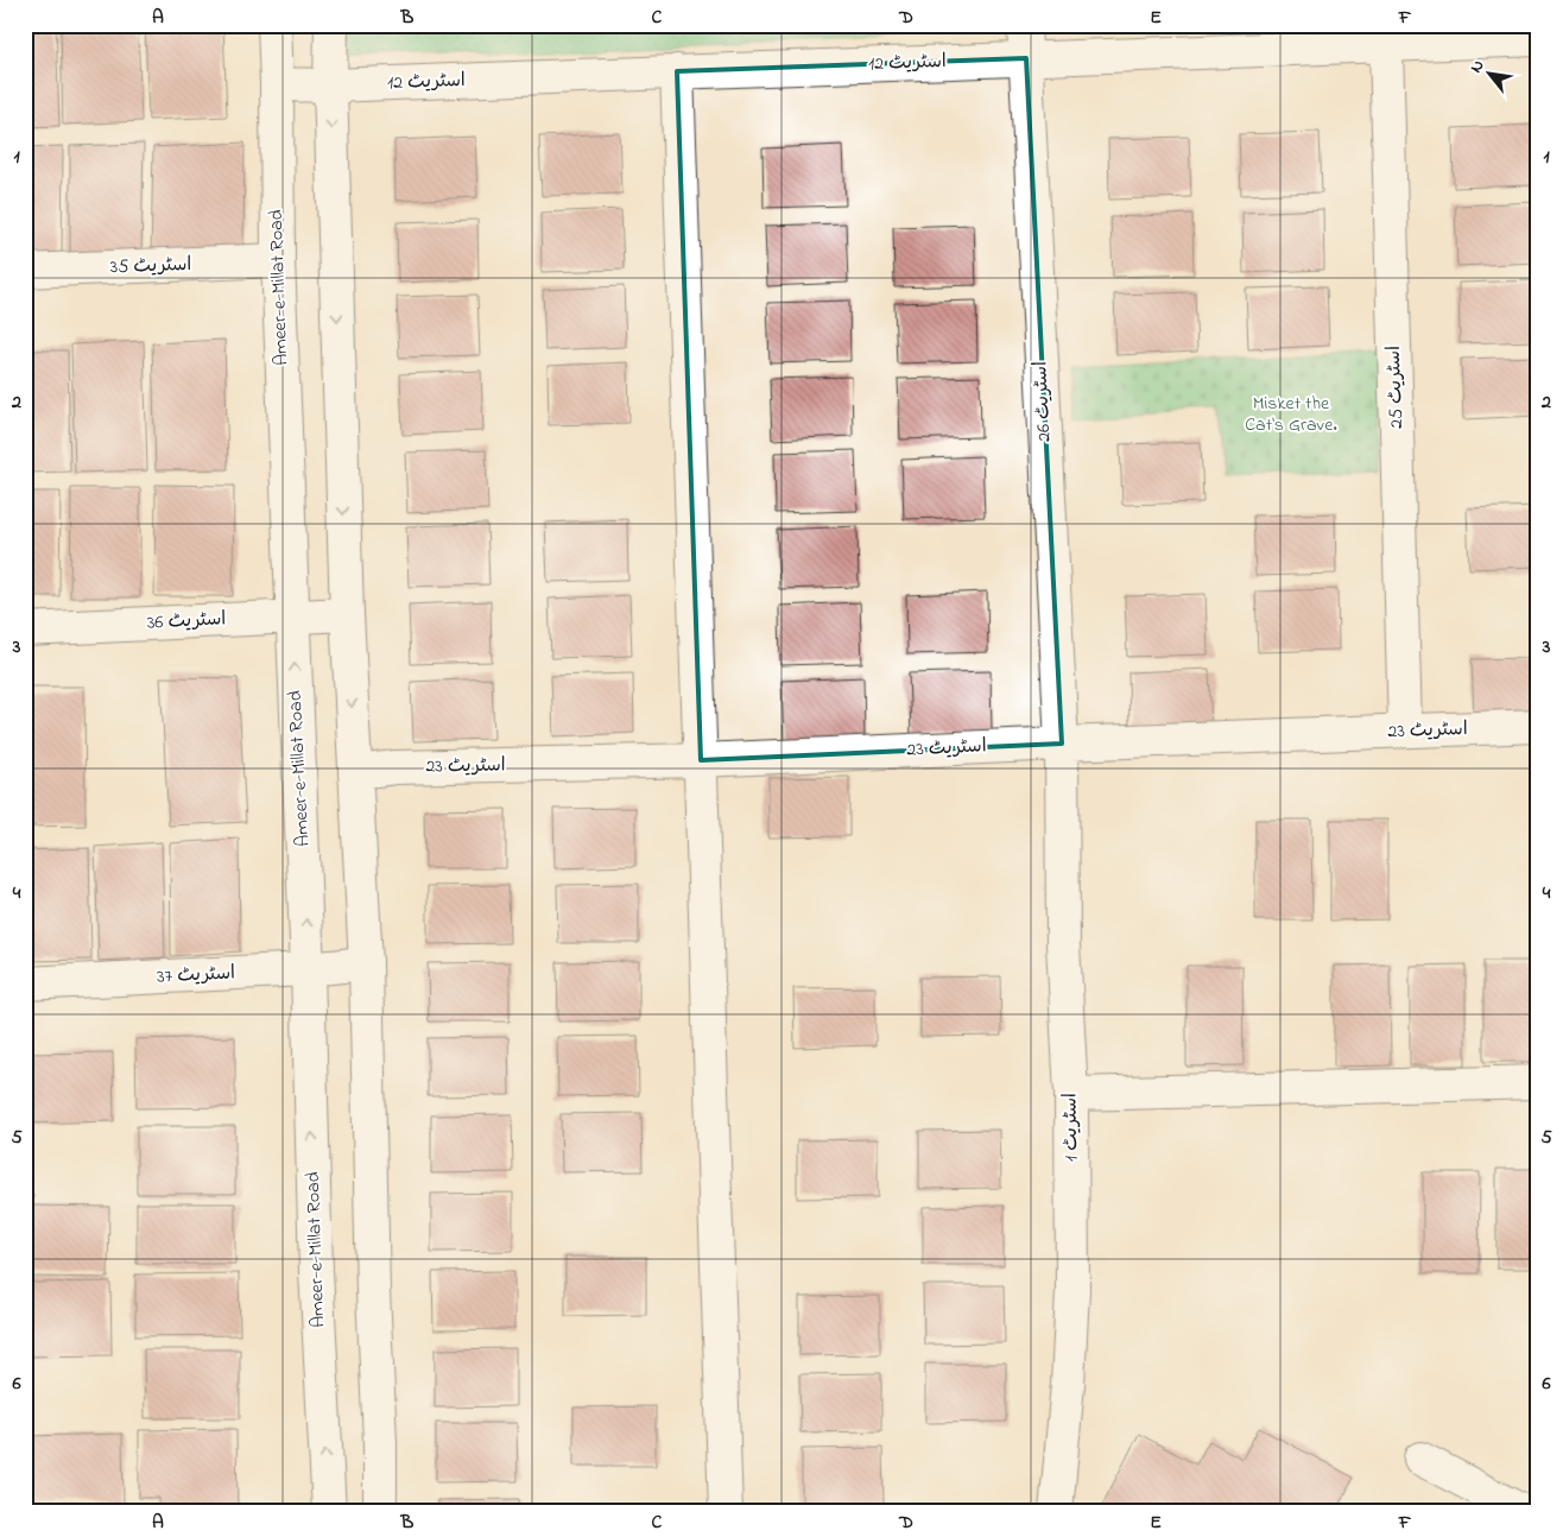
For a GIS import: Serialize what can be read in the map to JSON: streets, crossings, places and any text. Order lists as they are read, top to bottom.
{
  "streets": {
    "street": [
      "اسٹریٹ 12",
      "اسٹریٹ 35",
      "Ameer-e-Millat Road",
      "اسٹریٹ 25",
      "اسٹریٹ 26",
      "اسٹریٹ 36",
      "اسٹریٹ 23",
      "اسٹریٹ 37",
      "اسٹریٹ 1"
    ]
  },
  "crossings": [
    ["اسٹریٹ 12", "Ameer-e-Millat Road"],
    ["اسٹریٹ 12", "اسٹریٹ 25"],
    ["اسٹریٹ 12", "اسٹریٹ 26"],
    ["اسٹریٹ 35", "Ameer-e-Millat Road"],
    ["Ameer-e-Millat Road", "اسٹریٹ 36"],
    ["Ameer-e-Millat Road", "اسٹریٹ 37"],
    ["اسٹریٹ 25", "اسٹریٹ 23"],
    ["اسٹریٹ 26", "اسٹریٹ 23"],
    ["اسٹریٹ 26", "اسٹریٹ 1"],
    ["اسٹریٹ 23", "اسٹریٹ 1"]
  ],
  "parks": ["Misket the Cat's Grave."],
  "north": "top left",
  "grid": {
    "columns": [
      "A",
      "B",
      "C",
      "D",
      "E",
      "F"
    ],
    "rows": [
      "1",
      "2",
      "3",
      "4",
      "5",
      "6"
    ]
  }
}
